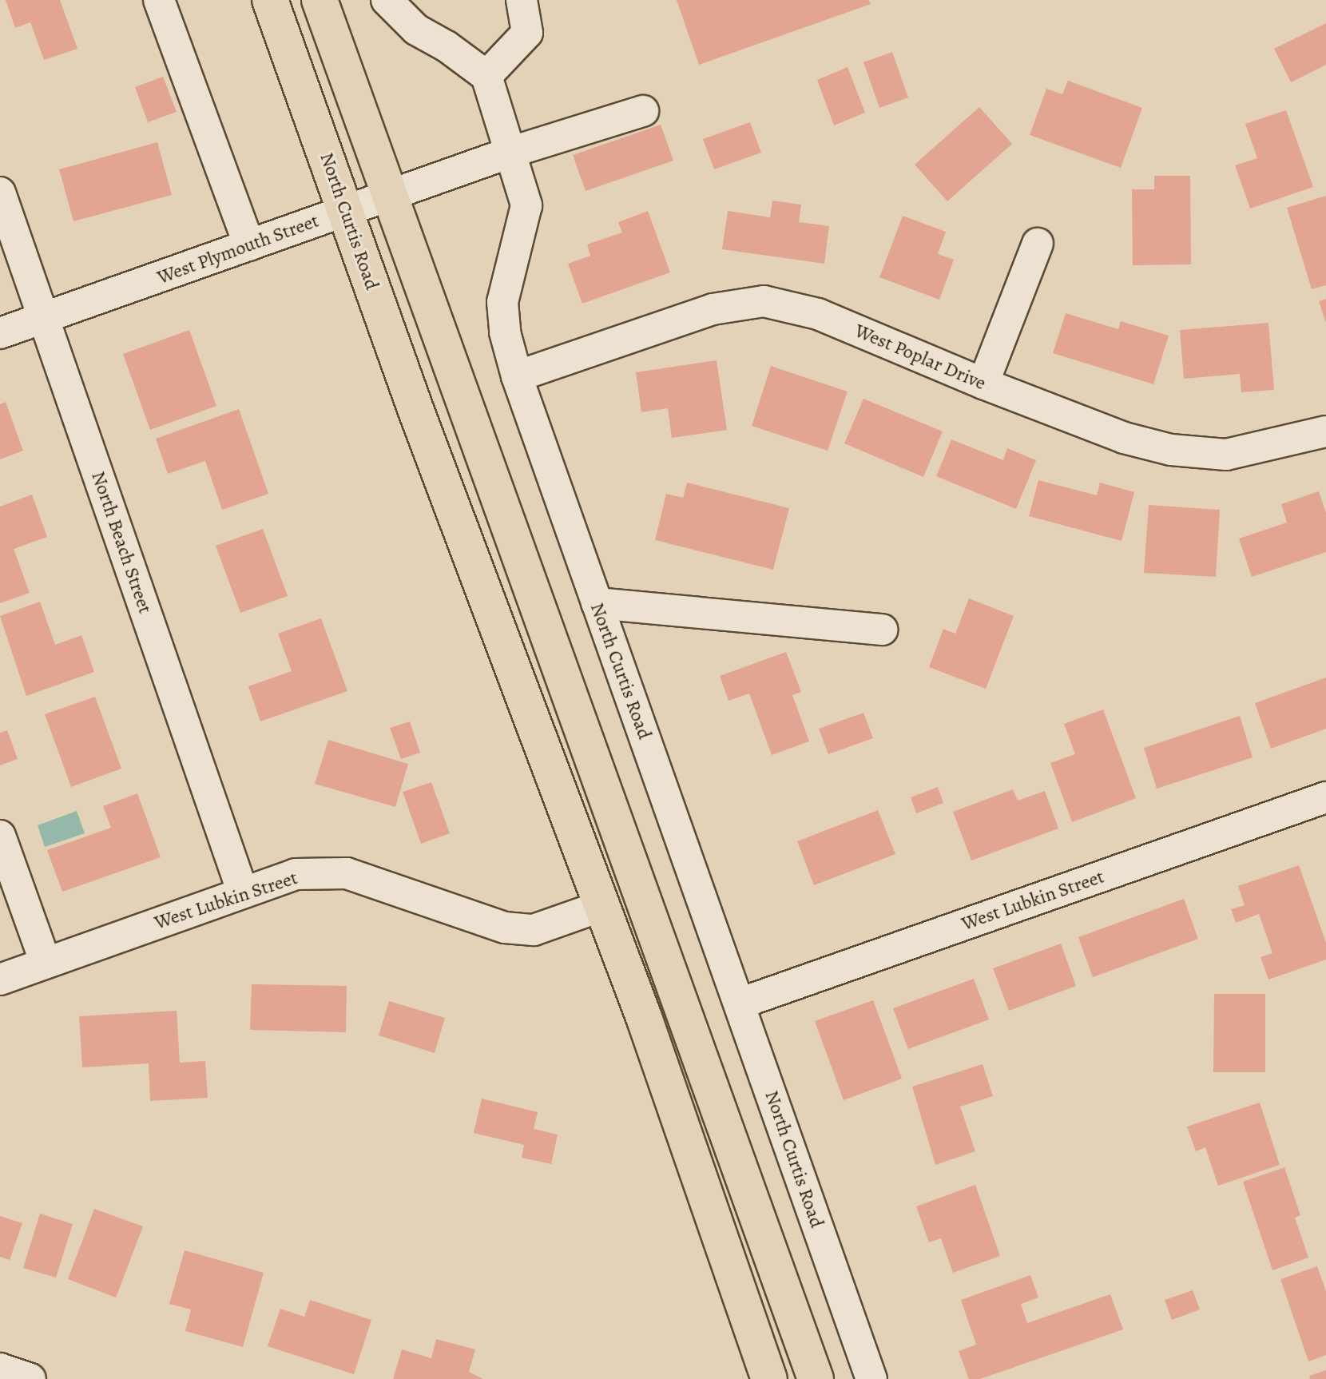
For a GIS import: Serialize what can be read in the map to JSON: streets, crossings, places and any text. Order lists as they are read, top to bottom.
{
  "streets": {
    "main road": ["North Curtis Road"],
    "street": [
      "West Plymouth Street",
      "West Poplar Drive",
      "North Beach Street",
      "West Lubkin Street"
    ]
  },
  "crossings": [
    ["North Curtis Road", "West Plymouth Street"],
    ["North Curtis Road", "West Poplar Drive"],
    ["North Curtis Road", "West Lubkin Street"],
    ["West Plymouth Street", "North Beach Street"],
    ["North Beach Street", "West Lubkin Street"]
  ]
}
